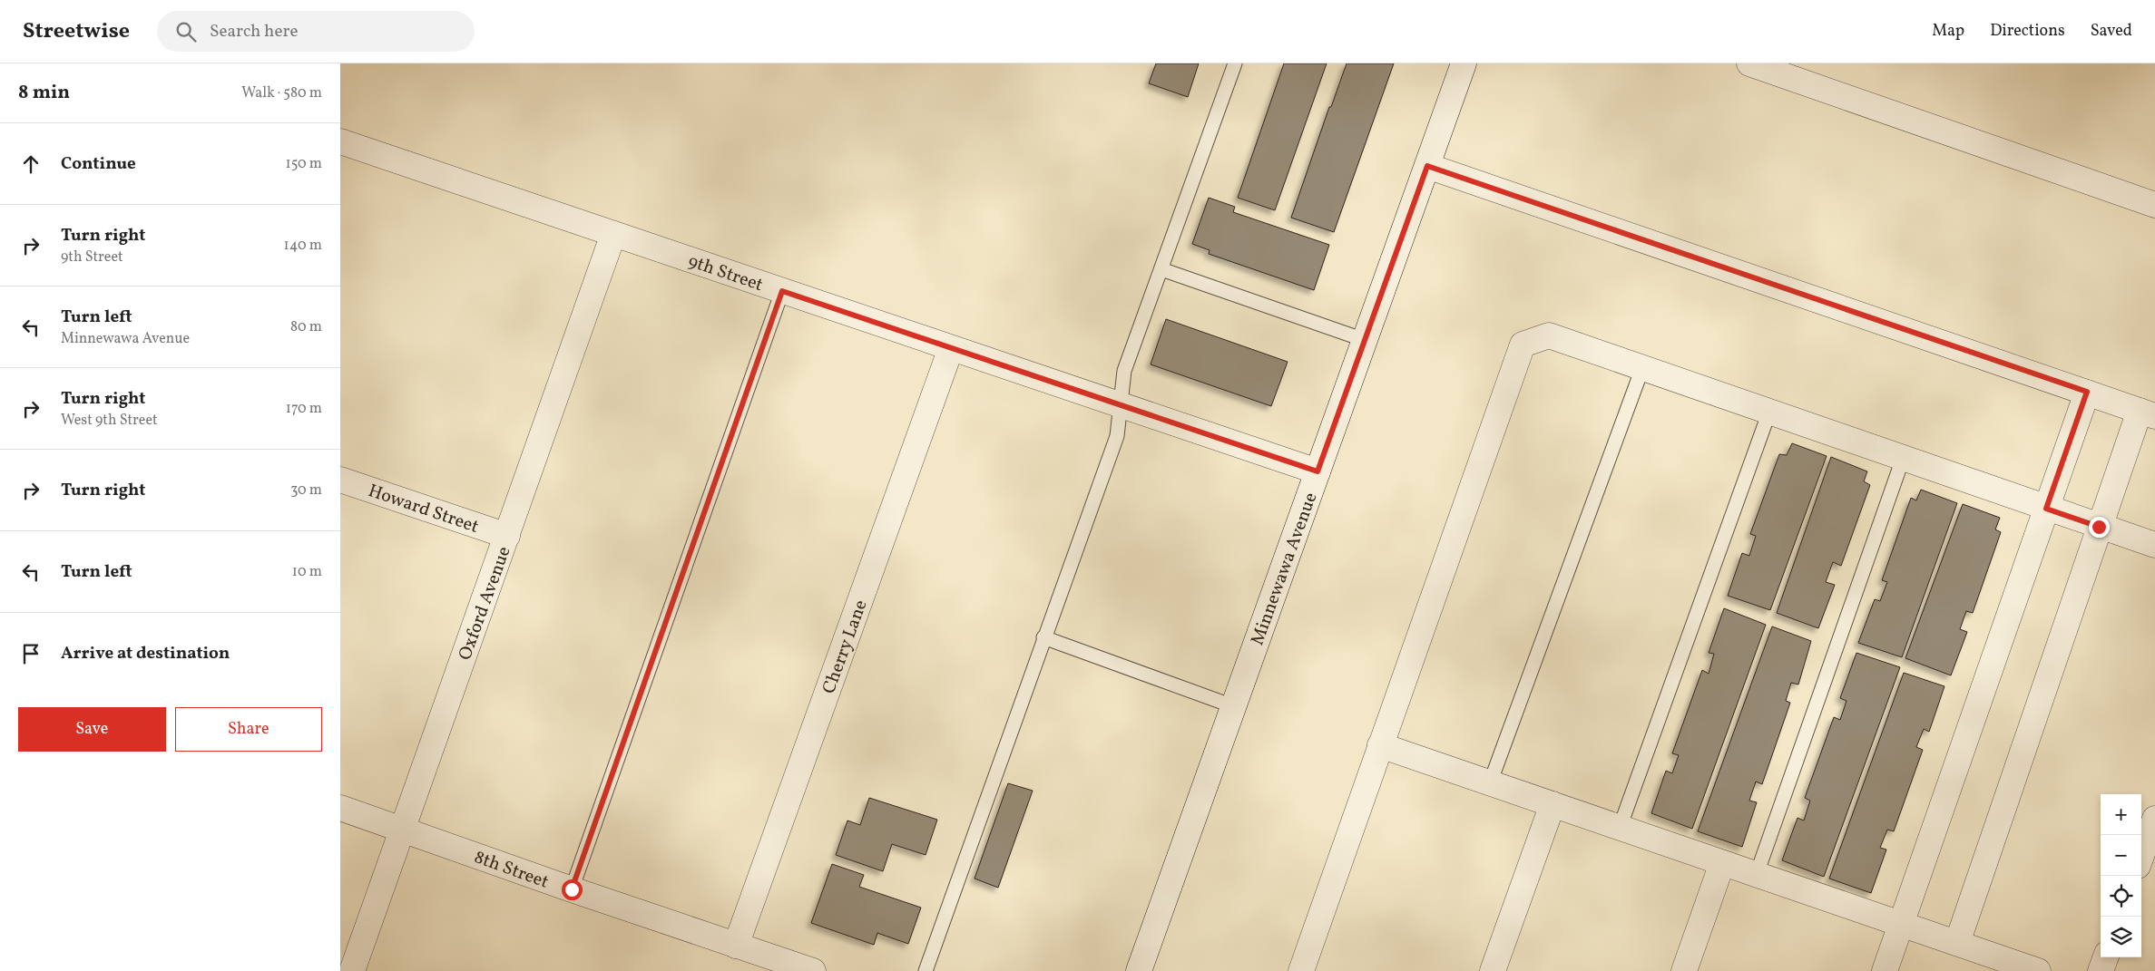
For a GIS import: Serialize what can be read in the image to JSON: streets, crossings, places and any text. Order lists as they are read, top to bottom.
{
  "streets": {
    "street": [
      "9th Street",
      "Howard Street",
      "Minnewawa Avenue",
      "Oxford Avenue",
      "Cherry Lane",
      "8th Street"
    ]
  },
  "crossings": [
    ["9th Street", "Minnewawa Avenue"],
    ["9th Street", "Oxford Avenue"],
    ["9th Street", "Cherry Lane"],
    ["Howard Street", "Oxford Avenue"],
    ["Oxford Avenue", "8th Street"],
    ["Cherry Lane", "8th Street"]
  ],
  "page": {
    "header": "Streetwise",
    "search": "Search here",
    "nav": ["Map", "Directions", "Saved"],
    "heading": ["8 min", "Walk · 580 m"],
    "list": [
      ["Continue", "150 m"],
      ["Turn right", "9th Street", "140 m"],
      ["Turn left", "Minnewawa Avenue", "80 m"],
      ["Turn right", "West 9th Street", "170 m"],
      ["Turn right", "30 m"],
      ["Turn left", "10 m"],
      "Arrive at destination"
    ],
    "buttons": ["Save", "Share"],
    "map_buttons": ["+", "−"]
  }
}
